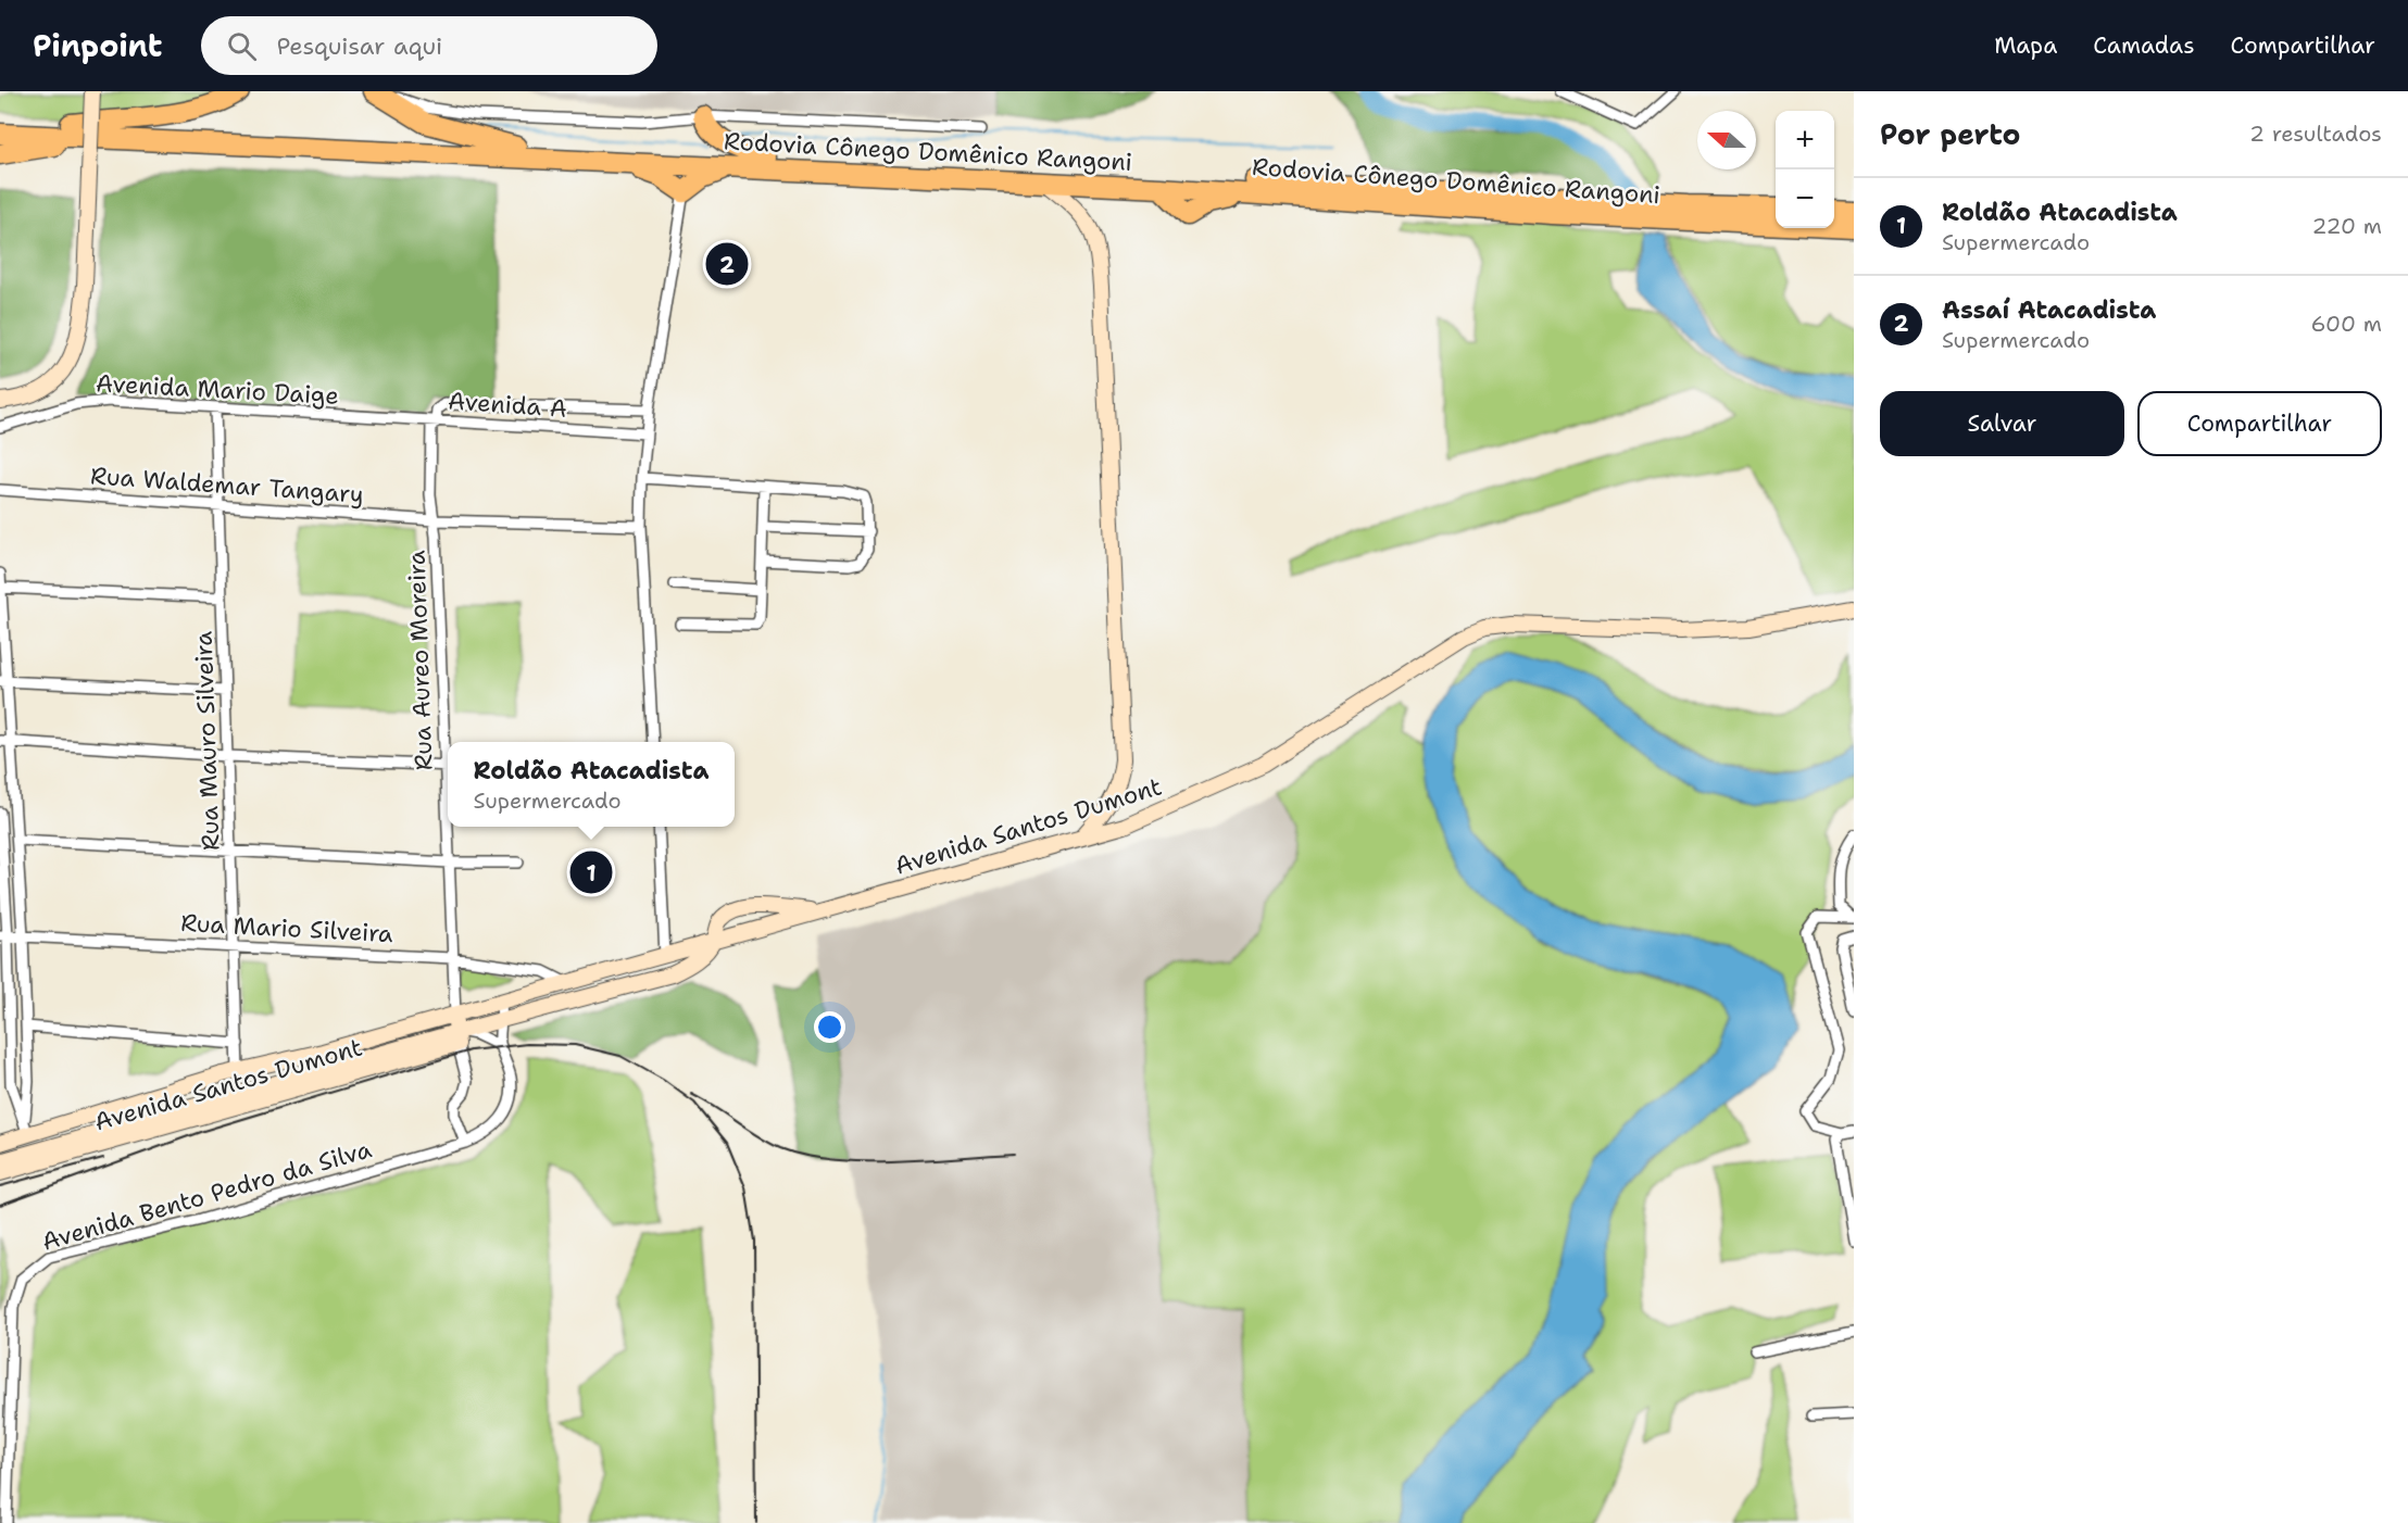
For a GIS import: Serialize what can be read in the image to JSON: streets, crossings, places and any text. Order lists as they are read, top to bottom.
{
  "streets": {
    "highway": ["Rodovia Cônego Domênico Rangoni"],
    "main road": ["Avenida Santos Dumont"],
    "street": [
      "Avenida Mario Daige",
      "Avenida A",
      "Rua Waldemar Tangary",
      "Rua Aureo Moreira",
      "Rua Mauro Silveira",
      "Rua Mario Silveira",
      "Avenida Bento Pedro da Silva"
    ]
  },
  "crossings": [
    ["Avenida Mario Daige", "Avenida A"],
    ["Avenida Mario Daige", "Rua Aureo Moreira"],
    ["Avenida Mario Daige", "Rua Mauro Silveira"],
    ["Avenida A", "Rua Aureo Moreira"],
    ["Rua Waldemar Tangary", "Rua Aureo Moreira"],
    ["Rua Waldemar Tangary", "Rua Mauro Silveira"],
    ["Rua Aureo Moreira", "Avenida Santos Dumont"],
    ["Rua Aureo Moreira", "Rua Mario Silveira"],
    ["Rua Mauro Silveira", "Avenida Santos Dumont"],
    ["Rua Mauro Silveira", "Rua Mario Silveira"],
    ["Avenida Santos Dumont", "Rua Mario Silveira"],
    ["Avenida Santos Dumont", "Avenida Bento Pedro da Silva"]
  ],
  "north": "left",
  "page": {
    "header": "Pinpoint",
    "search": "Pesquisar aqui",
    "nav": ["Mapa", "Camadas", "Compartilhar"],
    "heading": ["Por perto", "2 resultados"],
    "map_buttons": ["+", "−"],
    "list": [
      {
        "mark": "1",
        "name": "Roldão Atacadista",
        "note": "Supermercado",
        "value": "220 m"
      },
      {
        "mark": "2",
        "name": "Assaí Atacadista",
        "note": "Supermercado",
        "value": "600 m"
      }
    ],
    "pins": ["2", "1"],
    "buttons": ["Salvar", "Compartilhar"],
    "popup": ["Roldão Atacadista", "Supermercado"]
  }
}
